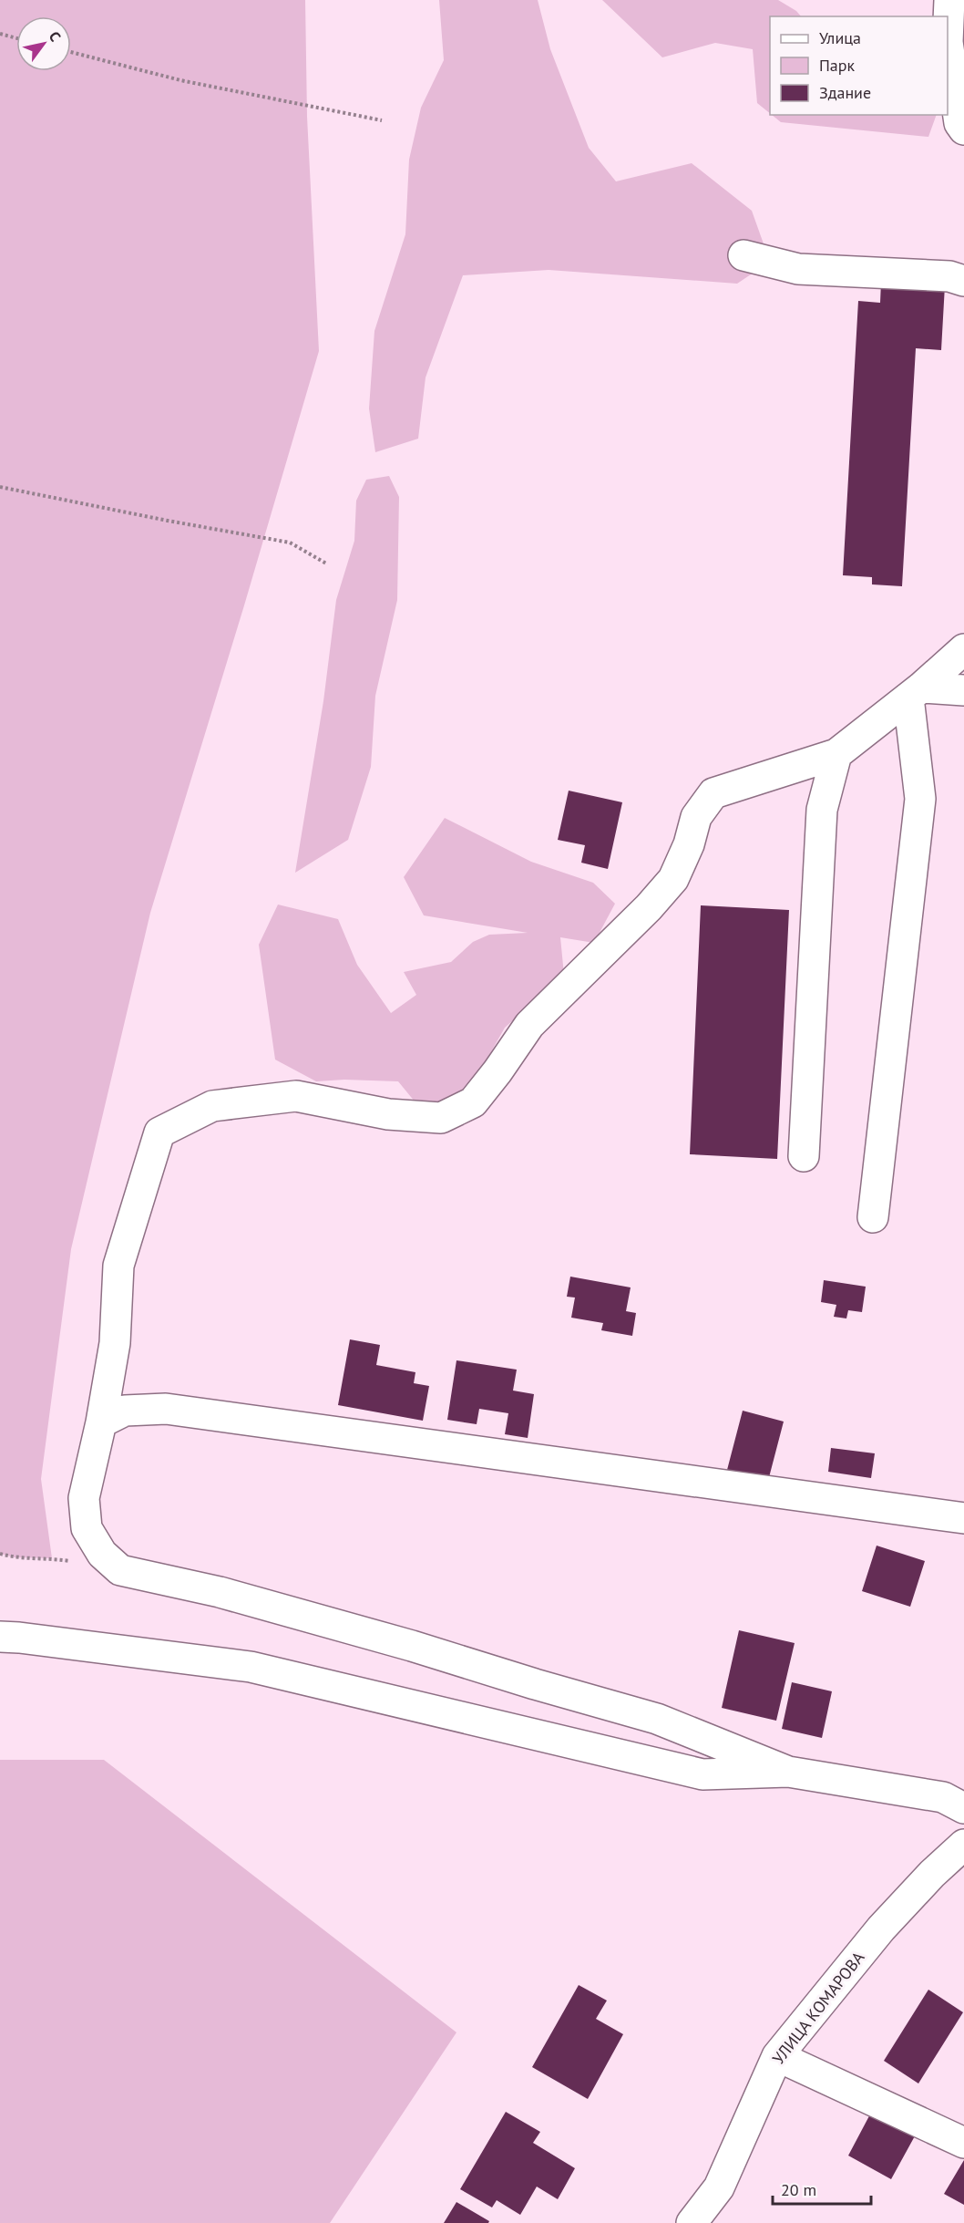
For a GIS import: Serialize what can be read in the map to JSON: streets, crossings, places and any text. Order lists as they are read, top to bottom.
{
  "streets": {
    "street": ["УЛИЦА КОМАРОВА"]
  },
  "legend": ["Улица", "Парк", "Здание"],
  "scale_bar": "20 m",
  "north": "top right"
}
